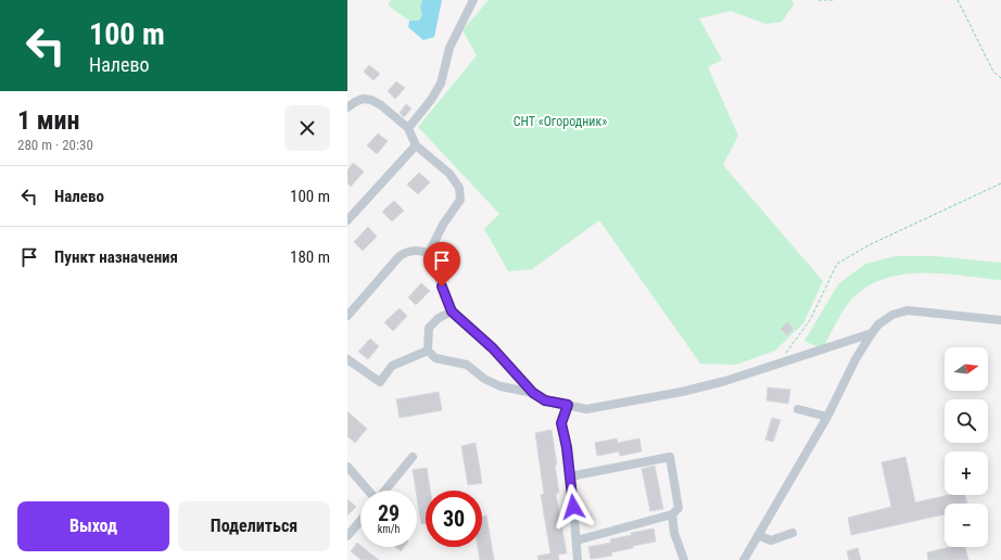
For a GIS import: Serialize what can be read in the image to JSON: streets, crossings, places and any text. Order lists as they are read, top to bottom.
{
  "parks": ["СНТ «Огородник»"],
  "north": "right",
  "page": {
    "turn": ["100 m", "Налево"],
    "heading": ["1 мин", "280 m · 20:30"],
    "list": [
      {
        "name": "Налево",
        "value": "100 m"
      },
      {
        "name": "Пункт назначения",
        "value": "180 m"
      }
    ],
    "map_buttons": ["+", "−"],
    "speed": "29 km/h",
    "limit": "30",
    "buttons": ["Выход", "Поделиться"]
  }
}
